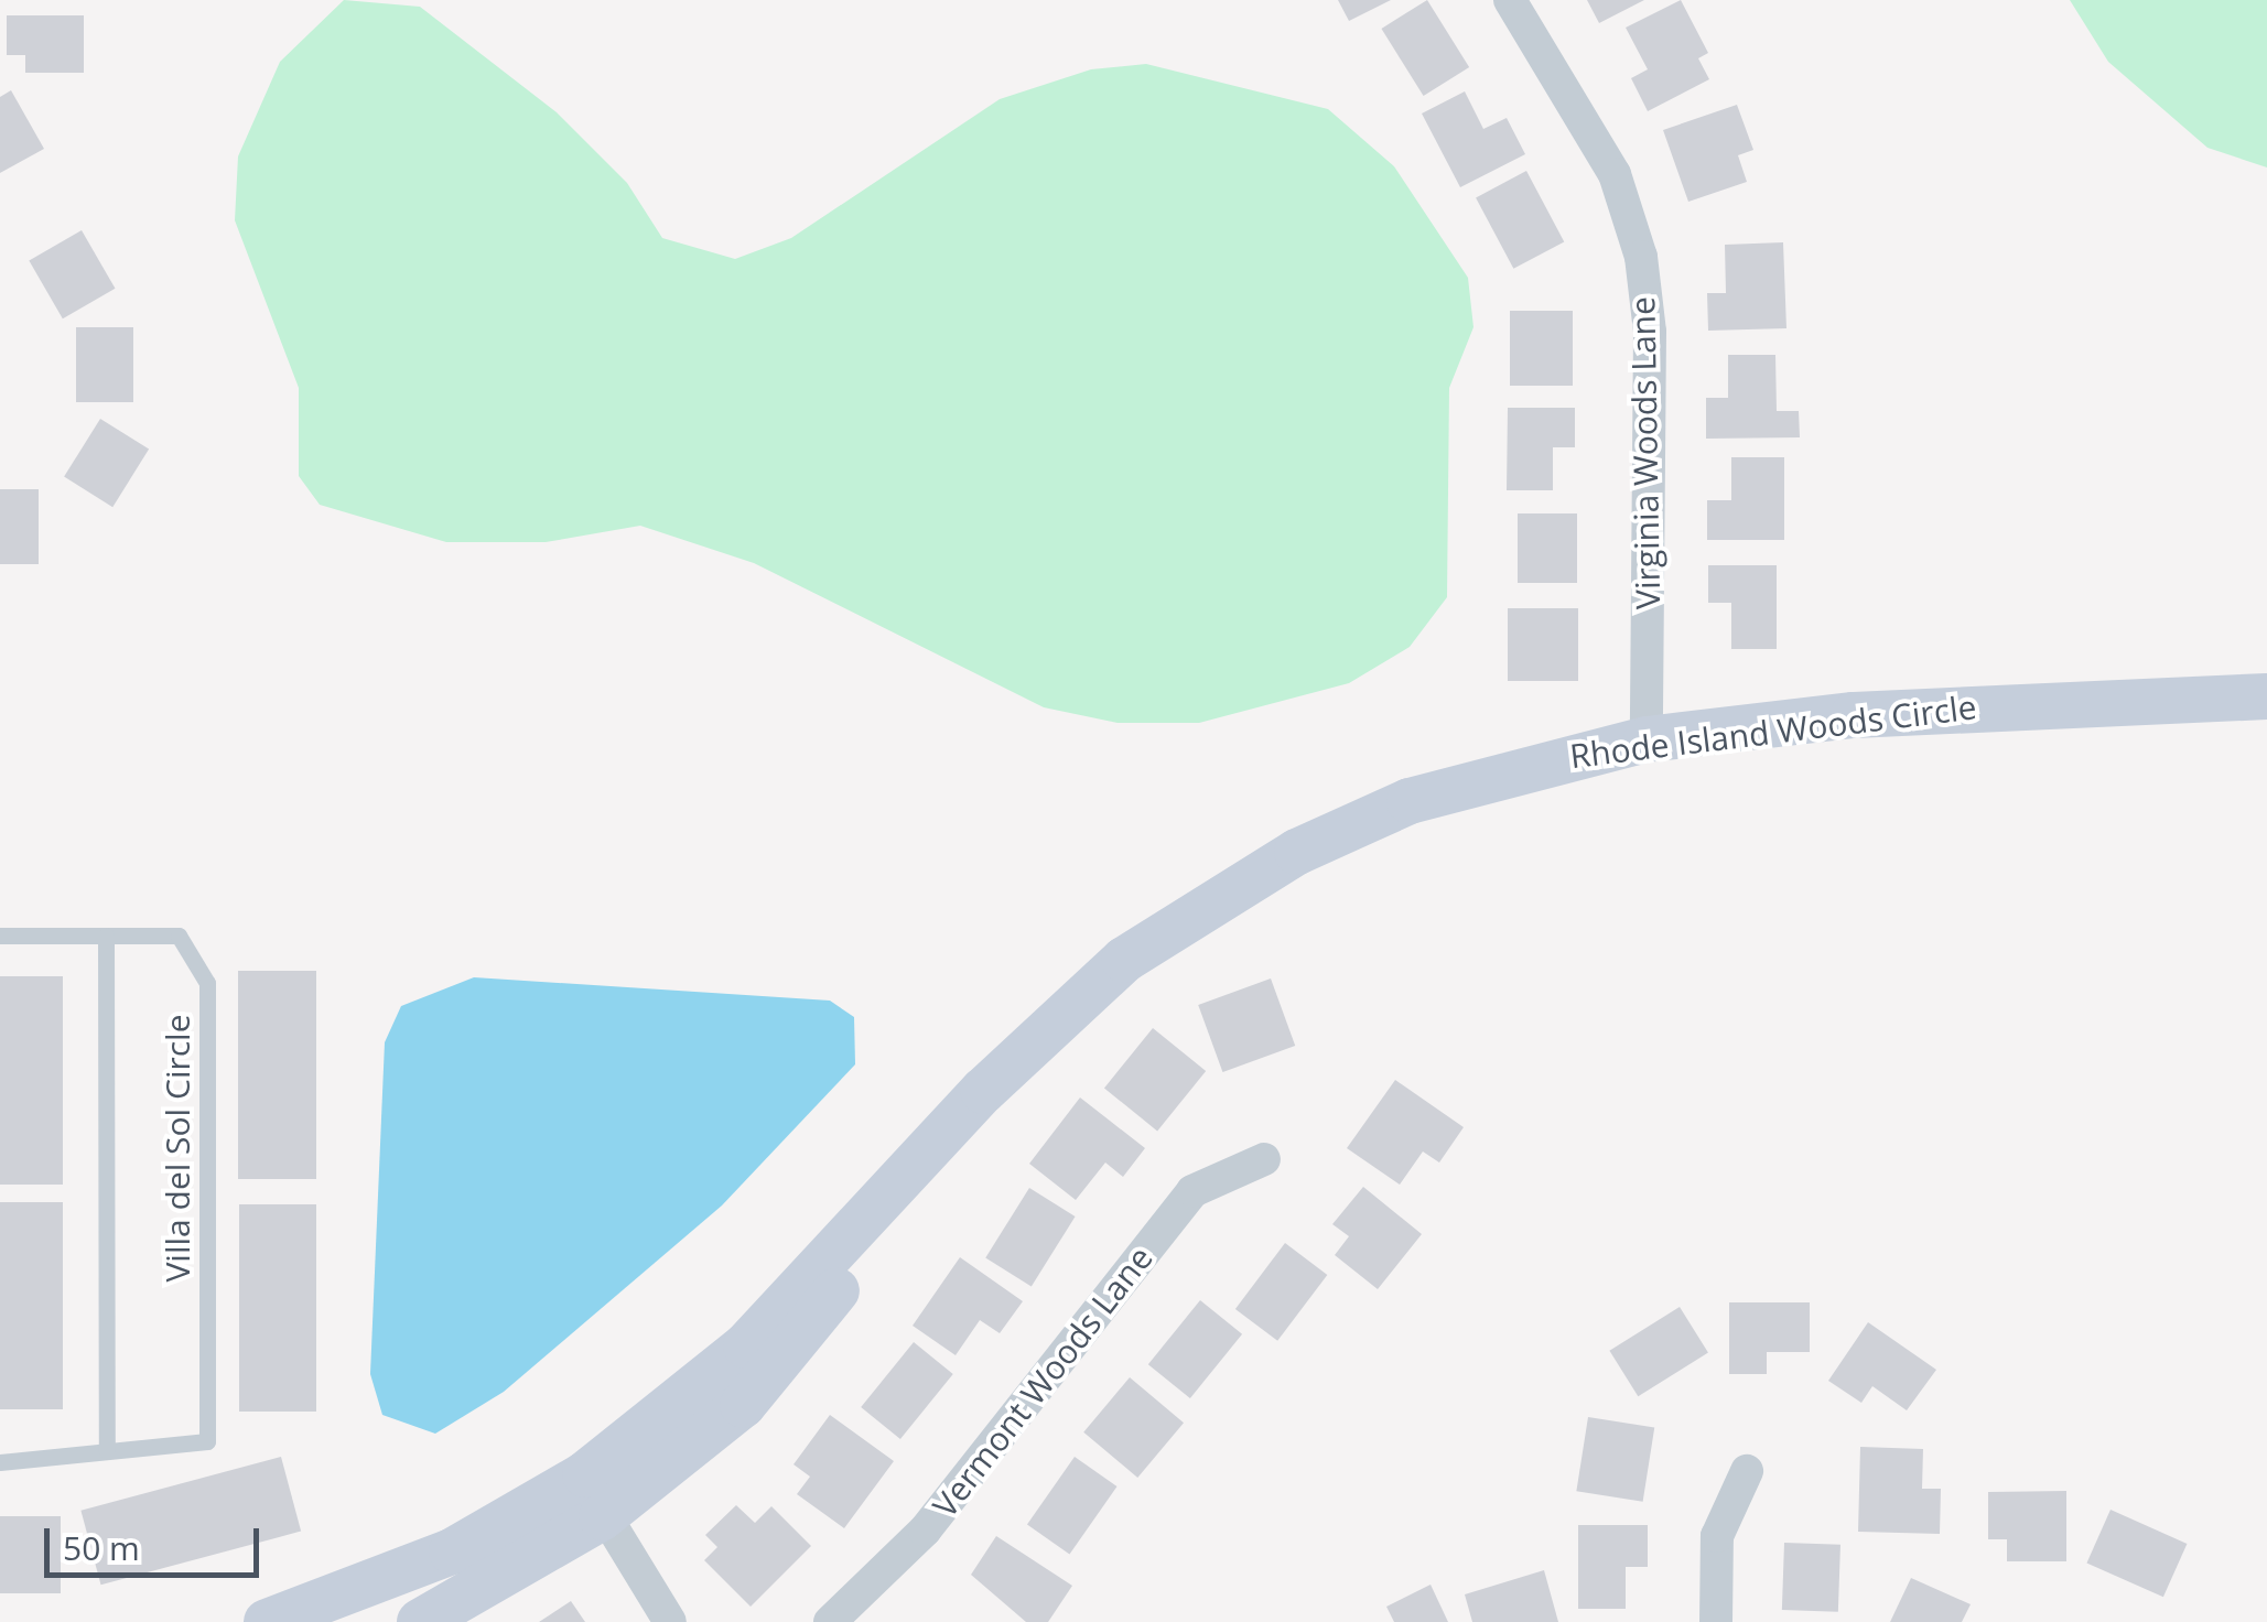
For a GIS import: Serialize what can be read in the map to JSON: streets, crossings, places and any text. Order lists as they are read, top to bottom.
{
  "streets": {
    "street": ["Virginia Woods Lane", "Rhode Island Woods Circle", "Vermont Woods Lane"],
    "lane": ["Villa del Sol Circle"]
  },
  "crossings": [
    ["Virginia Woods Lane", "Rhode Island Woods Circle"]
  ],
  "scale_bar": "50 m"
}
